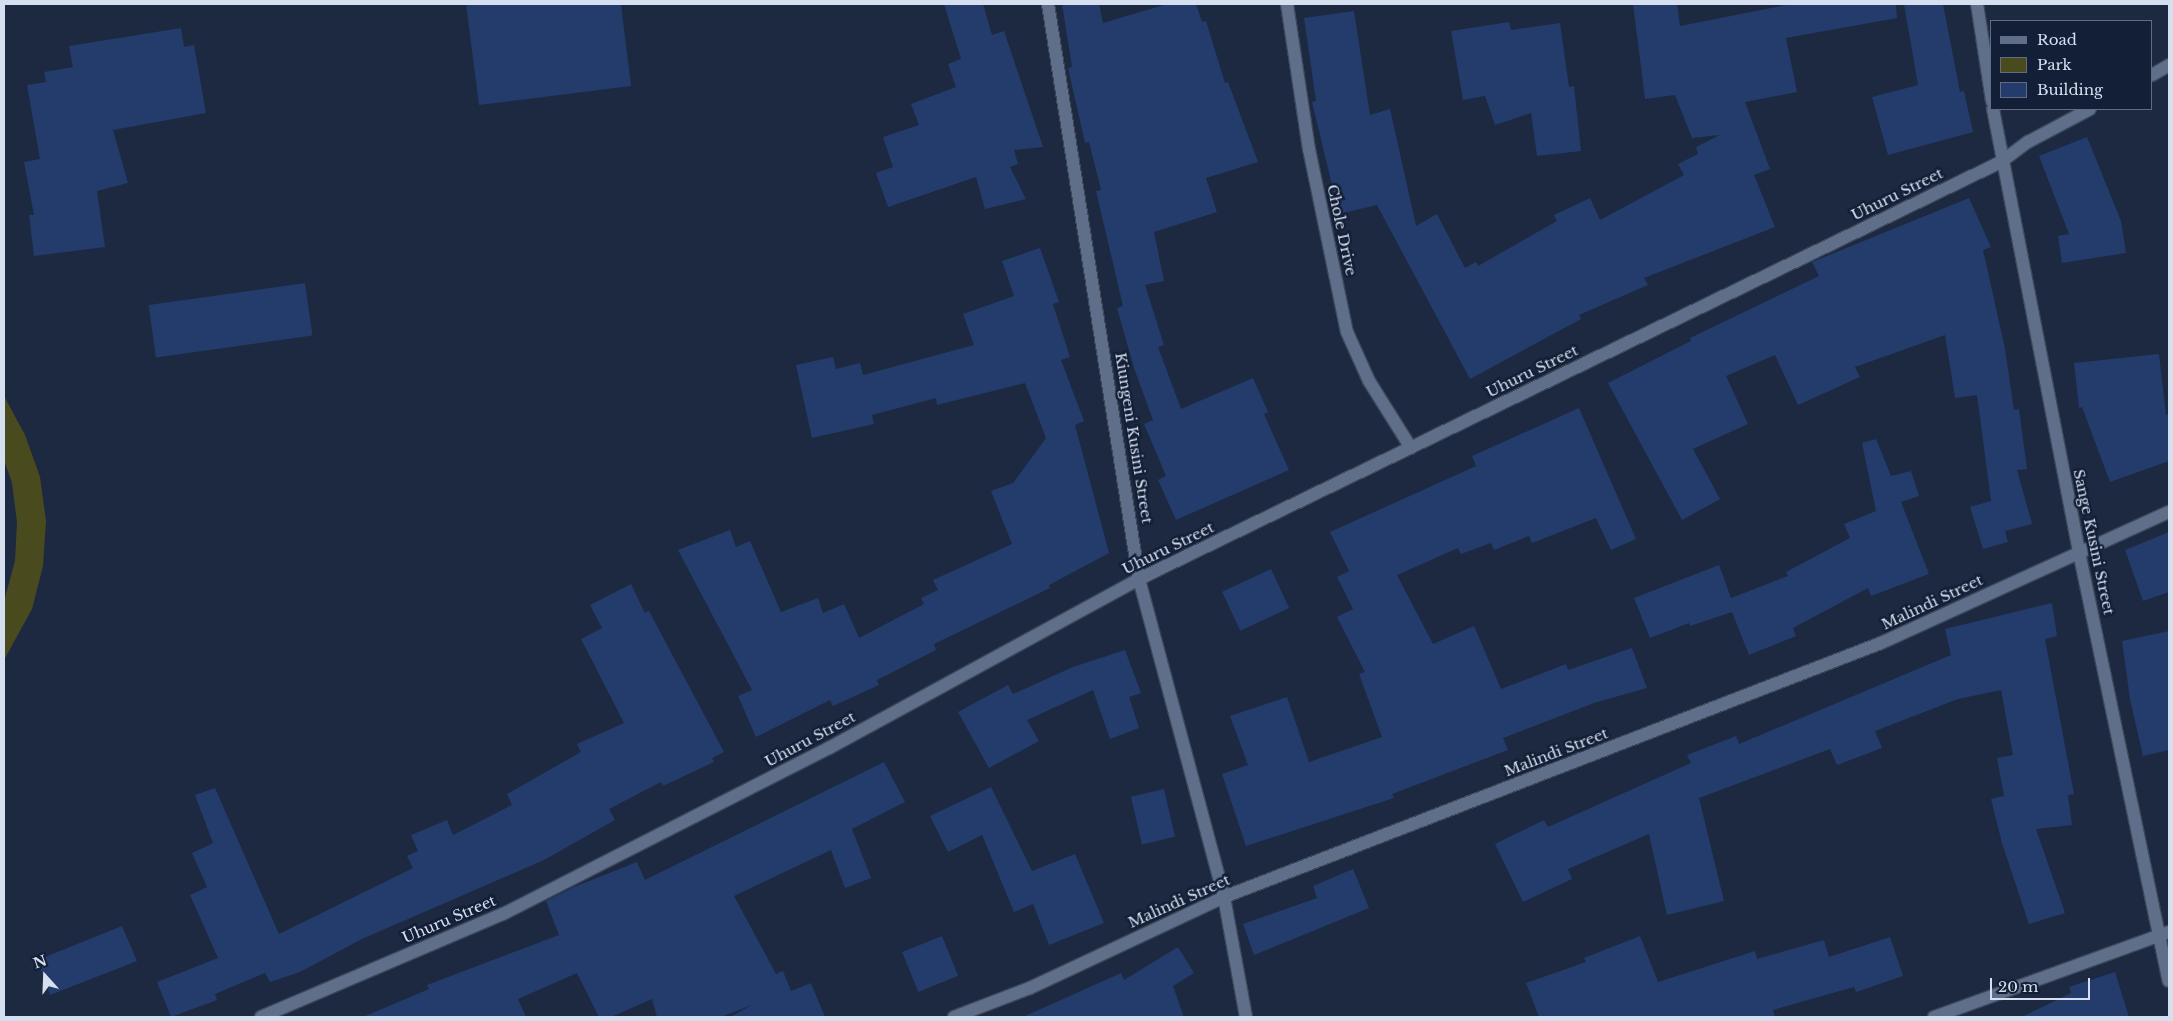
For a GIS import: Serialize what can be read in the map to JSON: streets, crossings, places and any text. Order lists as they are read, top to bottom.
{
  "streets": {
    "street": [
      "Uhuru Street",
      "Chole Drive",
      "Kiungeni Kusini Street",
      "Sange Kusini Street",
      "Malindi Street"
    ]
  },
  "crossings": [
    ["Uhuru Street", "Chole Drive"],
    ["Uhuru Street", "Kiungeni Kusini Street"],
    ["Uhuru Street", "Sange Kusini Street"],
    ["Kiungeni Kusini Street", "Malindi Street"],
    ["Sange Kusini Street", "Malindi Street"]
  ],
  "legend": ["Road", "Park", "Building"],
  "scale_bar": "20 m",
  "north": "top"
}
